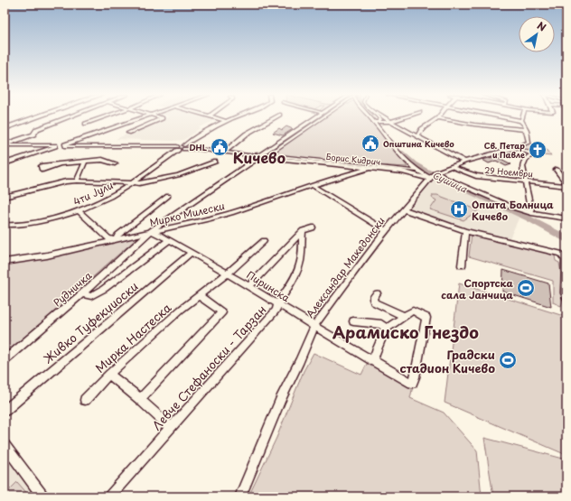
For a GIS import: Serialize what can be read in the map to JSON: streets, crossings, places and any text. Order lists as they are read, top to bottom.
{
  "streets": {
    "street": [
      "Борис Кидрич",
      "29 Ноември",
      "4ти Јули",
      "Мирко Милески",
      "Александар Македонски",
      "Пиринска",
      "Рудничка",
      "Живко Туфекџиоски",
      "Мирка Настеска",
      "Левче Стефаноски - Тарзан"
    ]
  },
  "crossings": [
    ["Борис Кидрич", "Мирко Милески"],
    ["Борис Кидрич", "Александар Македонски"],
    ["Борис Кидрич", "Рудничка"],
    ["Мирко Милески", "Пиринска"],
    ["Мирко Милески", "Рудничка"],
    ["Александар Македонски", "Пиринска"],
    ["Пиринска", "Рудничка"],
    ["Пиринска", "Живко Туфекџиоски"],
    ["Пиринска", "Мирка Настеска"],
    ["Пиринска", "Левче Стефаноски - Тарзан"]
  ],
  "districts": ["Кичево", "Арамиско Гнездо"],
  "water": ["Сушица"],
  "places": {
    "public building": ["Општина Кичево", "DHL"],
    "church": ["Св. Петар и Павле"],
    "hospital": ["Општа Болница Кичево"],
    "sports": ["Спортска сала Јанчица", "Градски стадион Кичево"]
  },
  "north": "top right"
}
